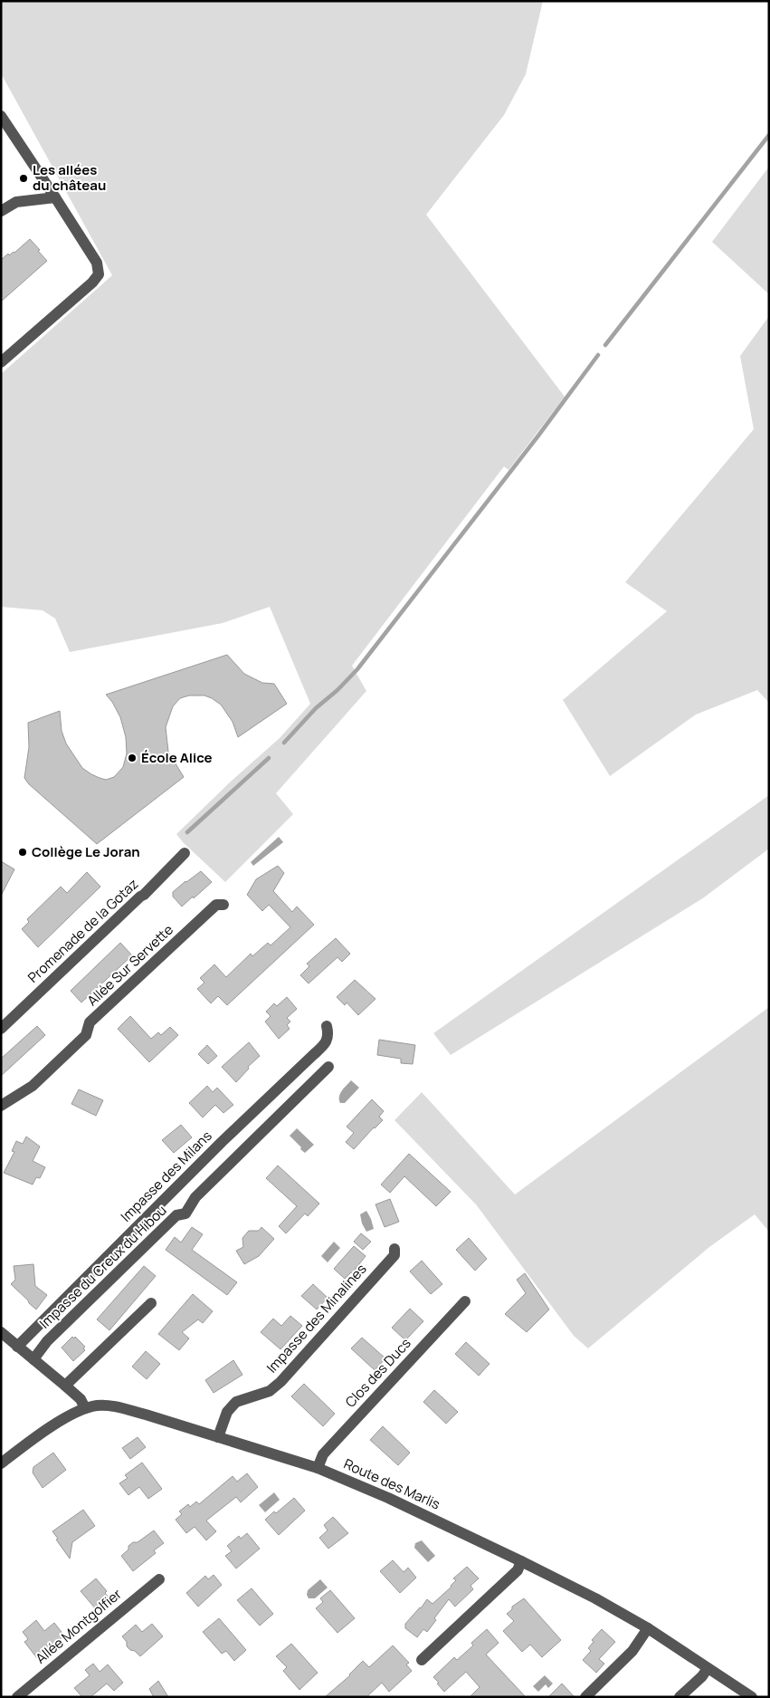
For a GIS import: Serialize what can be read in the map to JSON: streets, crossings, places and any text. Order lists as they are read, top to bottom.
{
  "streets": {
    "street": [
      "Promenade de la Gotaz",
      "Allée Sur Servette",
      "Impasse des Milans",
      "Impasse du Creux du Hibou",
      "Impasse des Minalines",
      "Clos des Ducs",
      "Route des Marlis",
      "Allée Montgolfier"
    ]
  },
  "crossings": [
    ["Impasse des Minalines", "Route des Marlis"],
    ["Clos des Ducs", "Route des Marlis"]
  ],
  "places": ["Les allées du château", "École Alice", "Collège Le Joran"]
}
